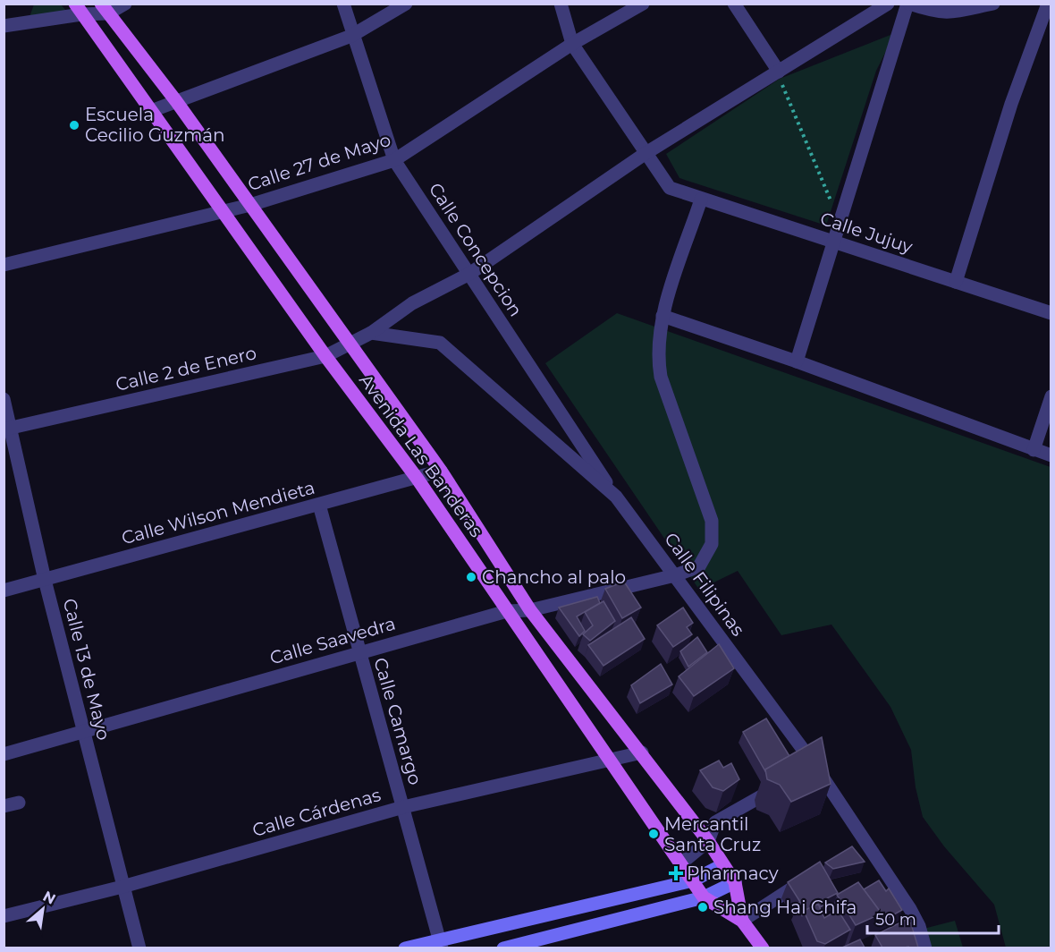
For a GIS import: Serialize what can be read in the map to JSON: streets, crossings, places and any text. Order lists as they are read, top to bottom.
{
  "streets": {
    "main road": ["Avenida Las Banderas"],
    "street": [
      "Calle 27 de Mayo",
      "Calle Jujuy",
      "Calle Concepcion",
      "Calle 2 de Enero",
      "Calle Wilson Mendieta",
      "Calle Filipinas",
      "Calle Saavedra",
      "Calle 13 de Mayo",
      "Calle Camargo",
      "Calle Cárdenas"
    ]
  },
  "crossings": [
    ["Calle 27 de Mayo", "Calle Concepcion"],
    ["Calle 27 de Mayo", "Avenida Las Banderas"],
    ["Calle Jujuy", "Calle 2 de Enero"],
    ["Calle Jujuy", "Calle Saavedra"],
    ["Calle Concepcion", "Calle 2 de Enero"],
    ["Calle Concepcion", "Calle Filipinas"],
    ["Calle 2 de Enero", "Avenida Las Banderas"],
    ["Calle 2 de Enero", "Calle Filipinas"],
    ["Calle 2 de Enero", "Calle 13 de Mayo"],
    ["Avenida Las Banderas", "Calle Wilson Mendieta"],
    ["Avenida Las Banderas", "Calle Saavedra"],
    ["Avenida Las Banderas", "Calle Cárdenas"],
    ["Calle Wilson Mendieta", "Calle 13 de Mayo"],
    ["Calle Wilson Mendieta", "Calle Camargo"],
    ["Calle Filipinas", "Calle Saavedra"],
    ["Calle Saavedra", "Calle 13 de Mayo"],
    ["Calle Saavedra", "Calle Camargo"],
    ["Calle 13 de Mayo", "Calle Cárdenas"],
    ["Calle Camargo", "Calle Cárdenas"]
  ],
  "places": {
    "other": [
      "Escuela Cecilio Guzmán",
      "Chancho al palo",
      "Mercantil Santa Cruz",
      "Shang Hai Chifa"
    ],
    "health": ["Pharmacy"]
  },
  "scale_bar": "50 m",
  "north": "top right"
}
